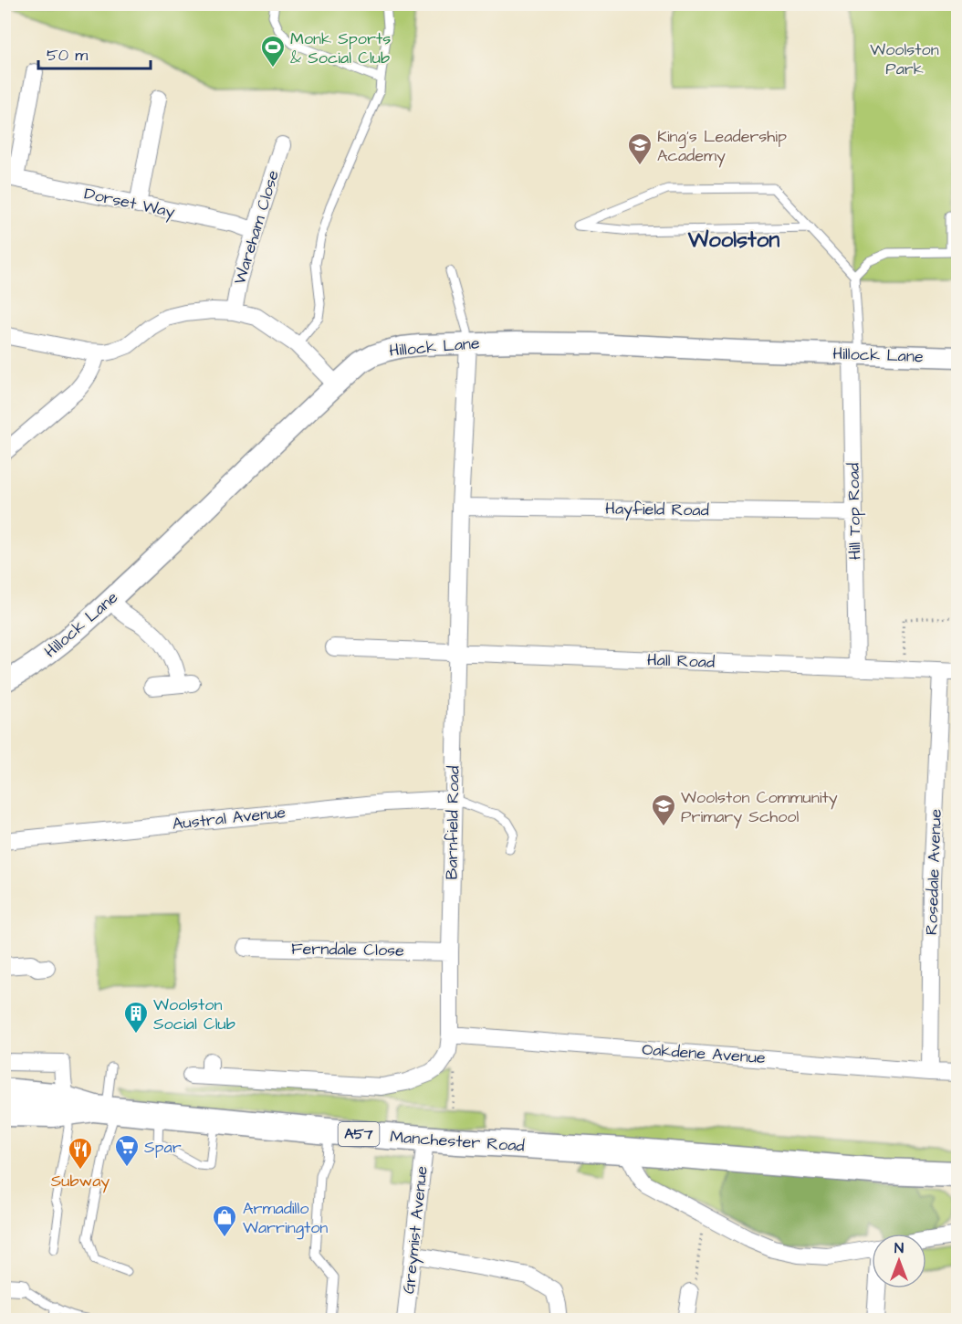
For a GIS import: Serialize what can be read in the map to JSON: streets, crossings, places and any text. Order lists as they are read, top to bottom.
{
  "streets": {
    "main road": ["A57", "Manchester Road"],
    "street": [
      "Dorset Way",
      "Wareham Close",
      "Hillock Lane",
      "Hayfield Road",
      "Hill Top Road",
      "Hall Road",
      "Austral Avenue",
      "Barnfield Road",
      "Rosedale Avenue",
      "Ferndale Close",
      "Oakdene Avenue",
      "Greymist Avenue"
    ]
  },
  "crossings": [
    ["Dorset Way", "Wareham Close"],
    ["Hillock Lane", "Hill Top Road"],
    ["Hillock Lane", "Barnfield Road"],
    ["Hayfield Road", "Hill Top Road"],
    ["Hayfield Road", "Barnfield Road"],
    ["Hill Top Road", "Hall Road"],
    ["Hall Road", "Barnfield Road"],
    ["Hall Road", "Rosedale Avenue"],
    ["Austral Avenue", "Barnfield Road"],
    ["Barnfield Road", "Ferndale Close"],
    ["Barnfield Road", "Oakdene Avenue"],
    ["Rosedale Avenue", "Oakdene Avenue"],
    ["Manchester Road", "Greymist Avenue"]
  ],
  "districts": ["Woolston"],
  "parks": ["Woolston Park"],
  "places": {
    "sports": ["Monk Sports & Social Club"],
    "school or university": ["King's Leadership Academy", "Woolston Community Primary School"],
    "building": ["Woolston Social Club"],
    "supermarket": ["Spar"],
    "restaurant": ["Subway"],
    "shop": ["Armadillo Warrington"]
  },
  "scale_bar": "50 m",
  "north": "top"
}
